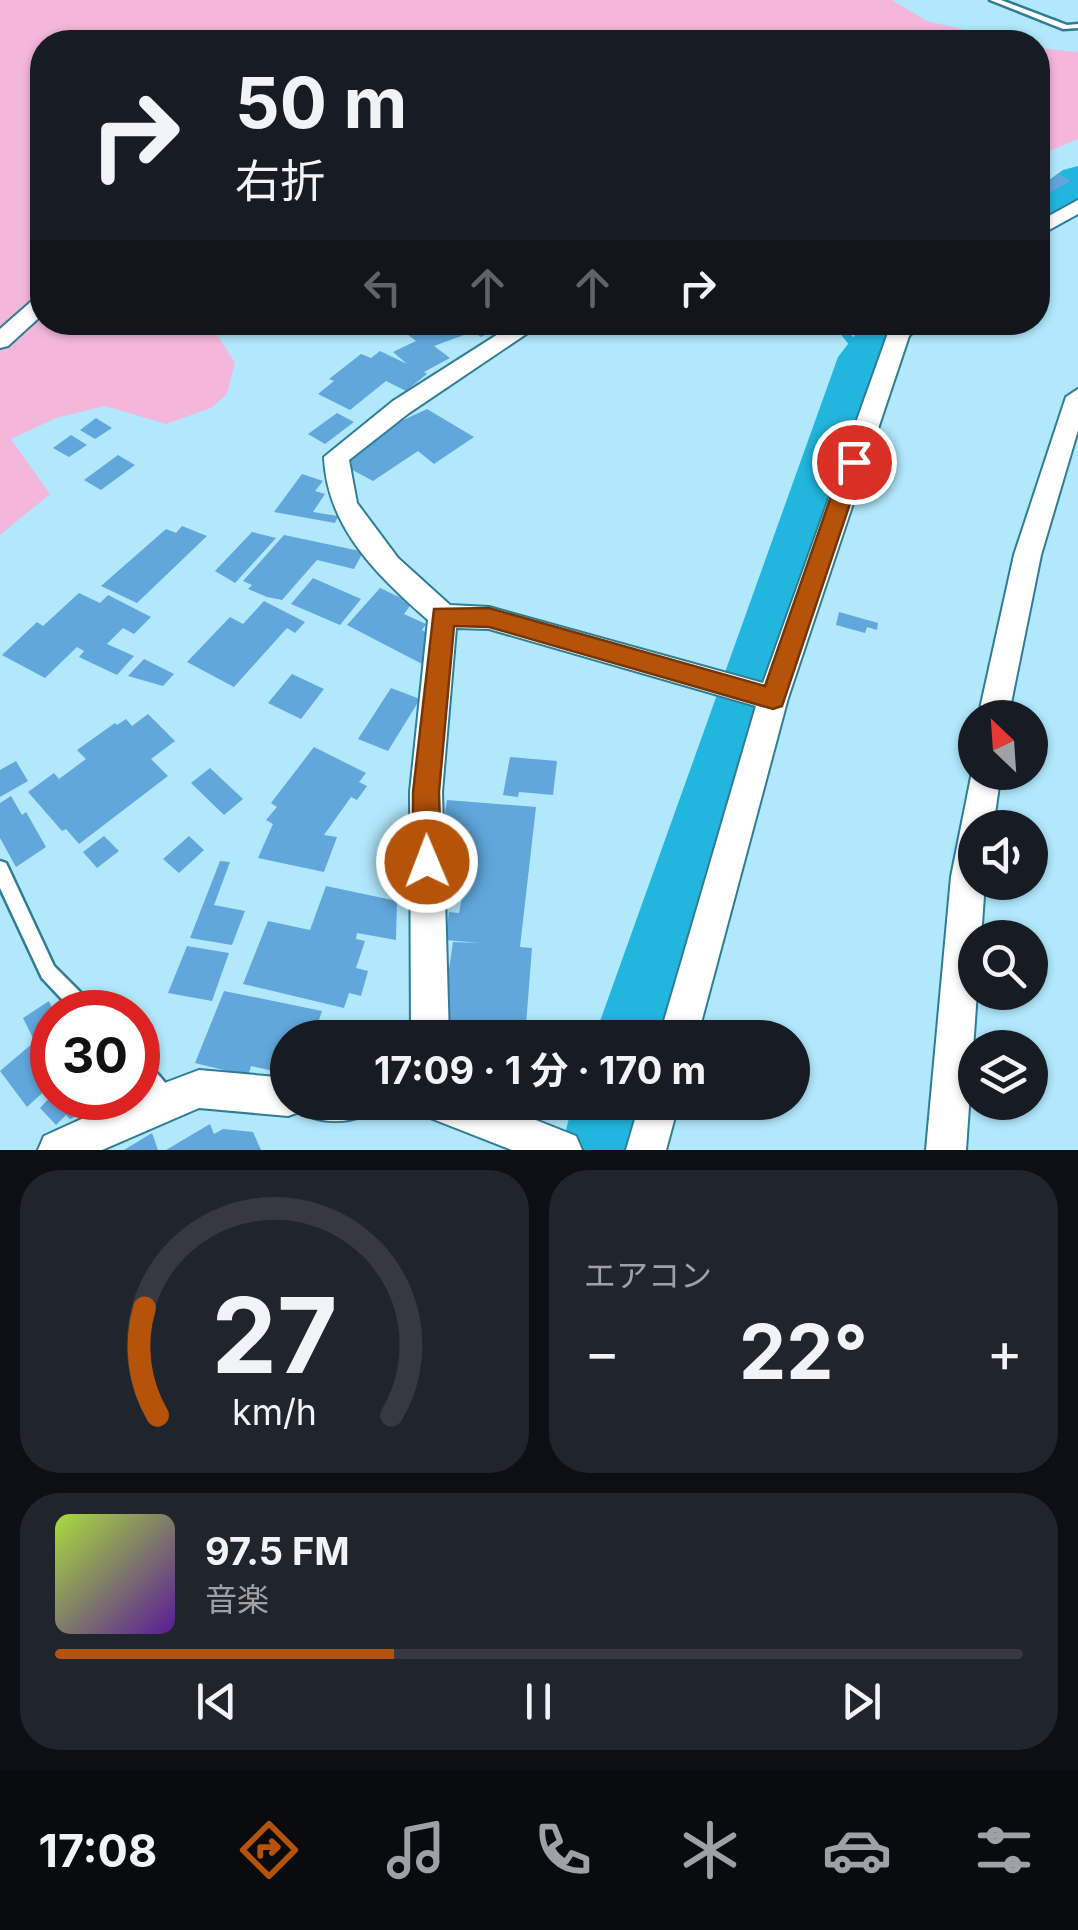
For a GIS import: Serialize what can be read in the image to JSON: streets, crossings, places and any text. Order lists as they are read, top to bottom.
{
  "north": "top left",
  "page": {
    "turn": ["50 m", "右折"],
    "limit": "30",
    "trip": "17:09 · 1 分 · 170 m",
    "tile": "エアコン",
    "heat": ["−", "22°", "+"],
    "song": ["97.5 FM", "音楽"],
    "tabs": "17:08",
    "gauge": ["27", "km/h"]
  }
}
